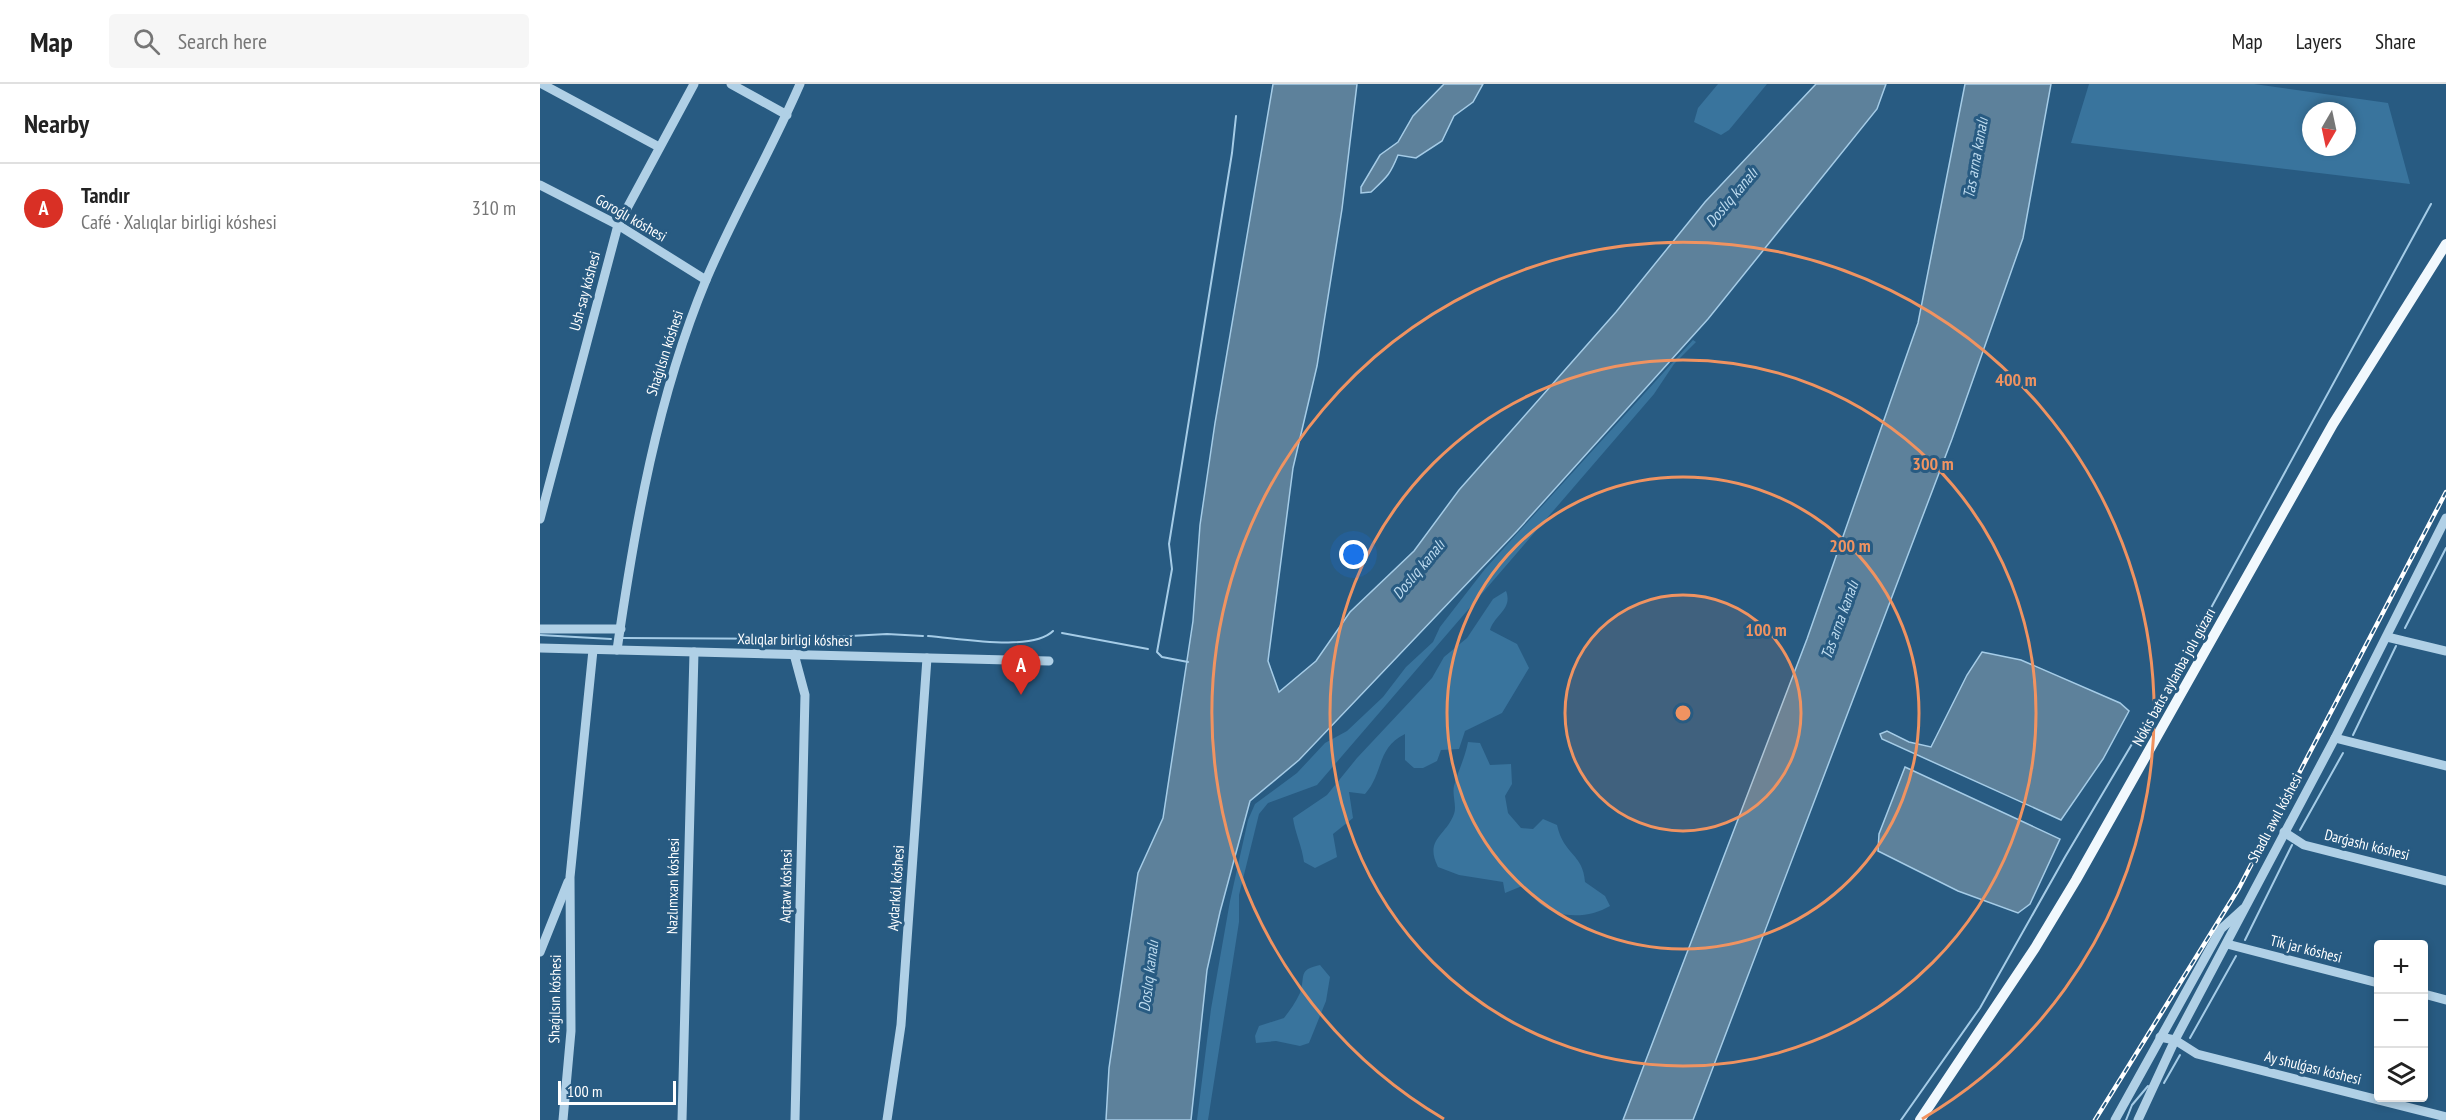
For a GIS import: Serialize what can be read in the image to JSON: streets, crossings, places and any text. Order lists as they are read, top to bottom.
{
  "streets": {
    "main road": ["Nókis batıs aylanba jolı gúzarı"],
    "street": [
      "Goroǵlı kóshesi",
      "Ush-say kóshesi",
      "Shaǵılsın kóshesi",
      "Xalıqlar birligi kóshesi",
      "Shadlı awıl kóshesi",
      "Darǵashı kóshesi",
      "Nazlımxan kóshesi",
      "Aqtaw kóshesi",
      "Aydarkól kóshesi",
      "Tik jar kóshesi",
      "Ay shulǵası kóshesi"
    ]
  },
  "crossings": [
    ["Goroǵlı kóshesi", "Ush-say kóshesi"],
    ["Goroǵlı kóshesi", "Shaǵılsın kóshesi"],
    ["Shaǵılsın kóshesi", "Xalıqlar birligi kóshesi"],
    ["Xalıqlar birligi kóshesi", "Nazlımxan kóshesi"],
    ["Xalıqlar birligi kóshesi", "Aqtaw kóshesi"],
    ["Xalıqlar birligi kóshesi", "Aydarkól kóshesi"],
    ["Shadlı awıl kóshesi", "Darǵashı kóshesi"],
    ["Shadlı awıl kóshesi", "Tik jar kóshesi"],
    ["Shadlı awıl kóshesi", "Ay shulǵası kóshesi"]
  ],
  "water": ["Tas arna kanalı", "Doslıq kanalı"],
  "scale_bar": "100 m",
  "north": "bottom",
  "page": {
    "header": "Map",
    "search": "Search here",
    "nav": ["Map", "Layers", "Share"],
    "heading": "Nearby",
    "list": [
      {
        "mark": "A",
        "name": "Tandır",
        "note": "Café · Xalıqlar birligi kóshesi",
        "value": "310 m"
      }
    ],
    "pins": "A",
    "map_buttons": ["+", "−"],
    "scale": "100 m"
  },
  "rings": [
    "400 m",
    "300 m",
    "200 m",
    "100 m"
  ]
}
